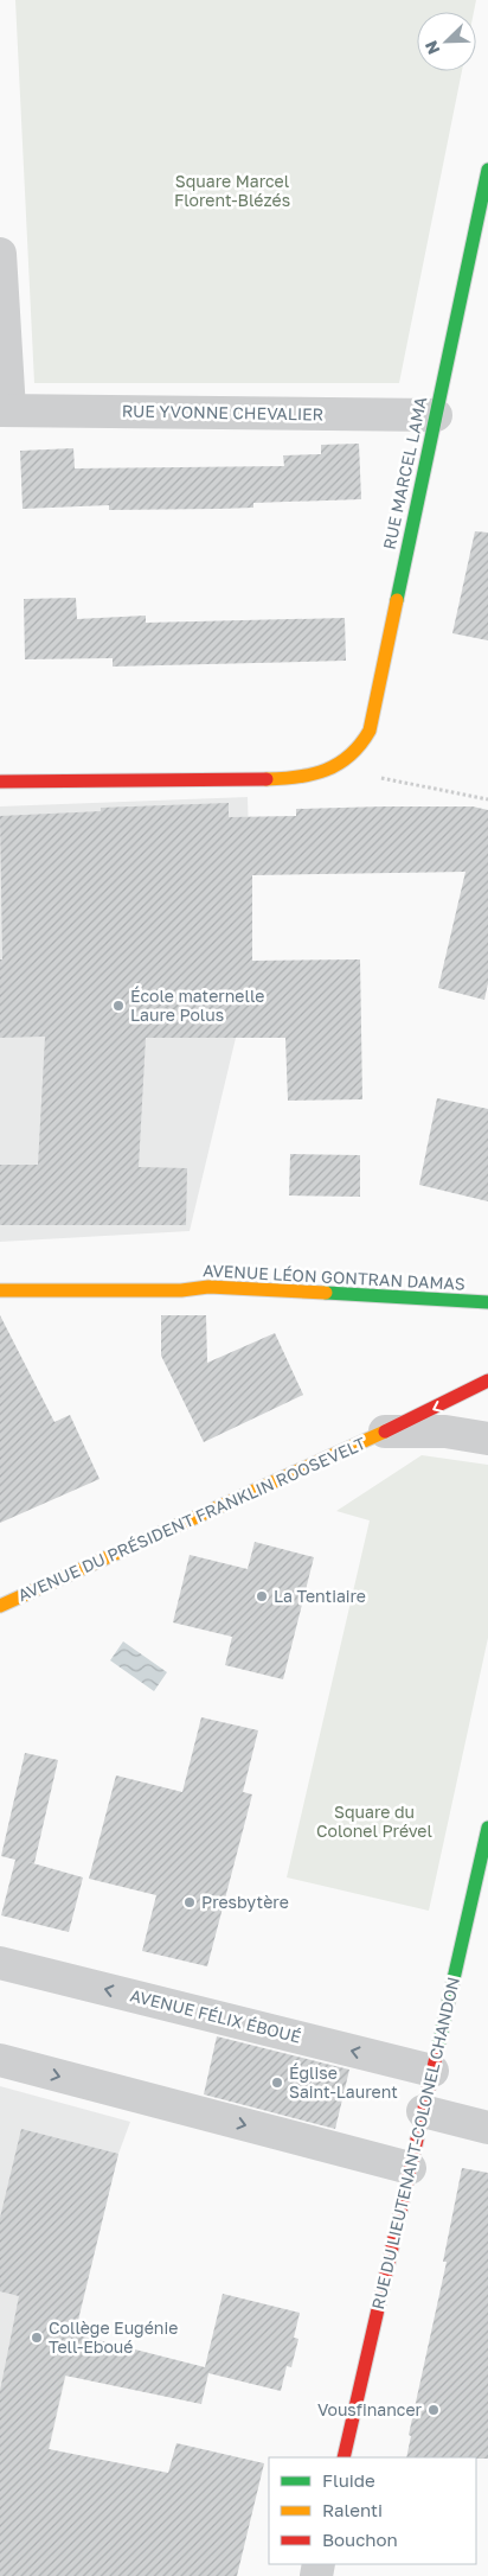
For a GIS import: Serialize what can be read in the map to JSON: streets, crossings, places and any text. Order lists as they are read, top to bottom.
{
  "streets": {
    "street": [
      "RUE YVONNE CHEVALIER",
      "RUE MARCEL LAMA",
      "AVENUE LÉON GONTRAN DAMAS",
      "AVENUE DU PRÉSIDENT FRANKLIN ROOSEVELT",
      "AVENUE FÉLIX ÉBOUÉ",
      "RUE DU LIEUTENANT-COLONEL CHANDON"
    ]
  },
  "crossings": [
    ["RUE YVONNE CHEVALIER", "RUE MARCEL LAMA"],
    ["AVENUE FÉLIX ÉBOUÉ", "RUE DU LIEUTENANT-COLONEL CHANDON"]
  ],
  "parks": ["Square Marcel Florent-Blézés", "Square du Colonel Prével"],
  "places": [
    "École maternelle Laure Polus",
    "La Tentiaire",
    "Presbytère",
    "Église Saint-Laurent",
    "Collège Eugénie Tell-Eboué",
    "Vousfinancer"
  ],
  "legend": ["Fluide", "Ralenti", "Bouchon"],
  "north": "bottom left"
}
